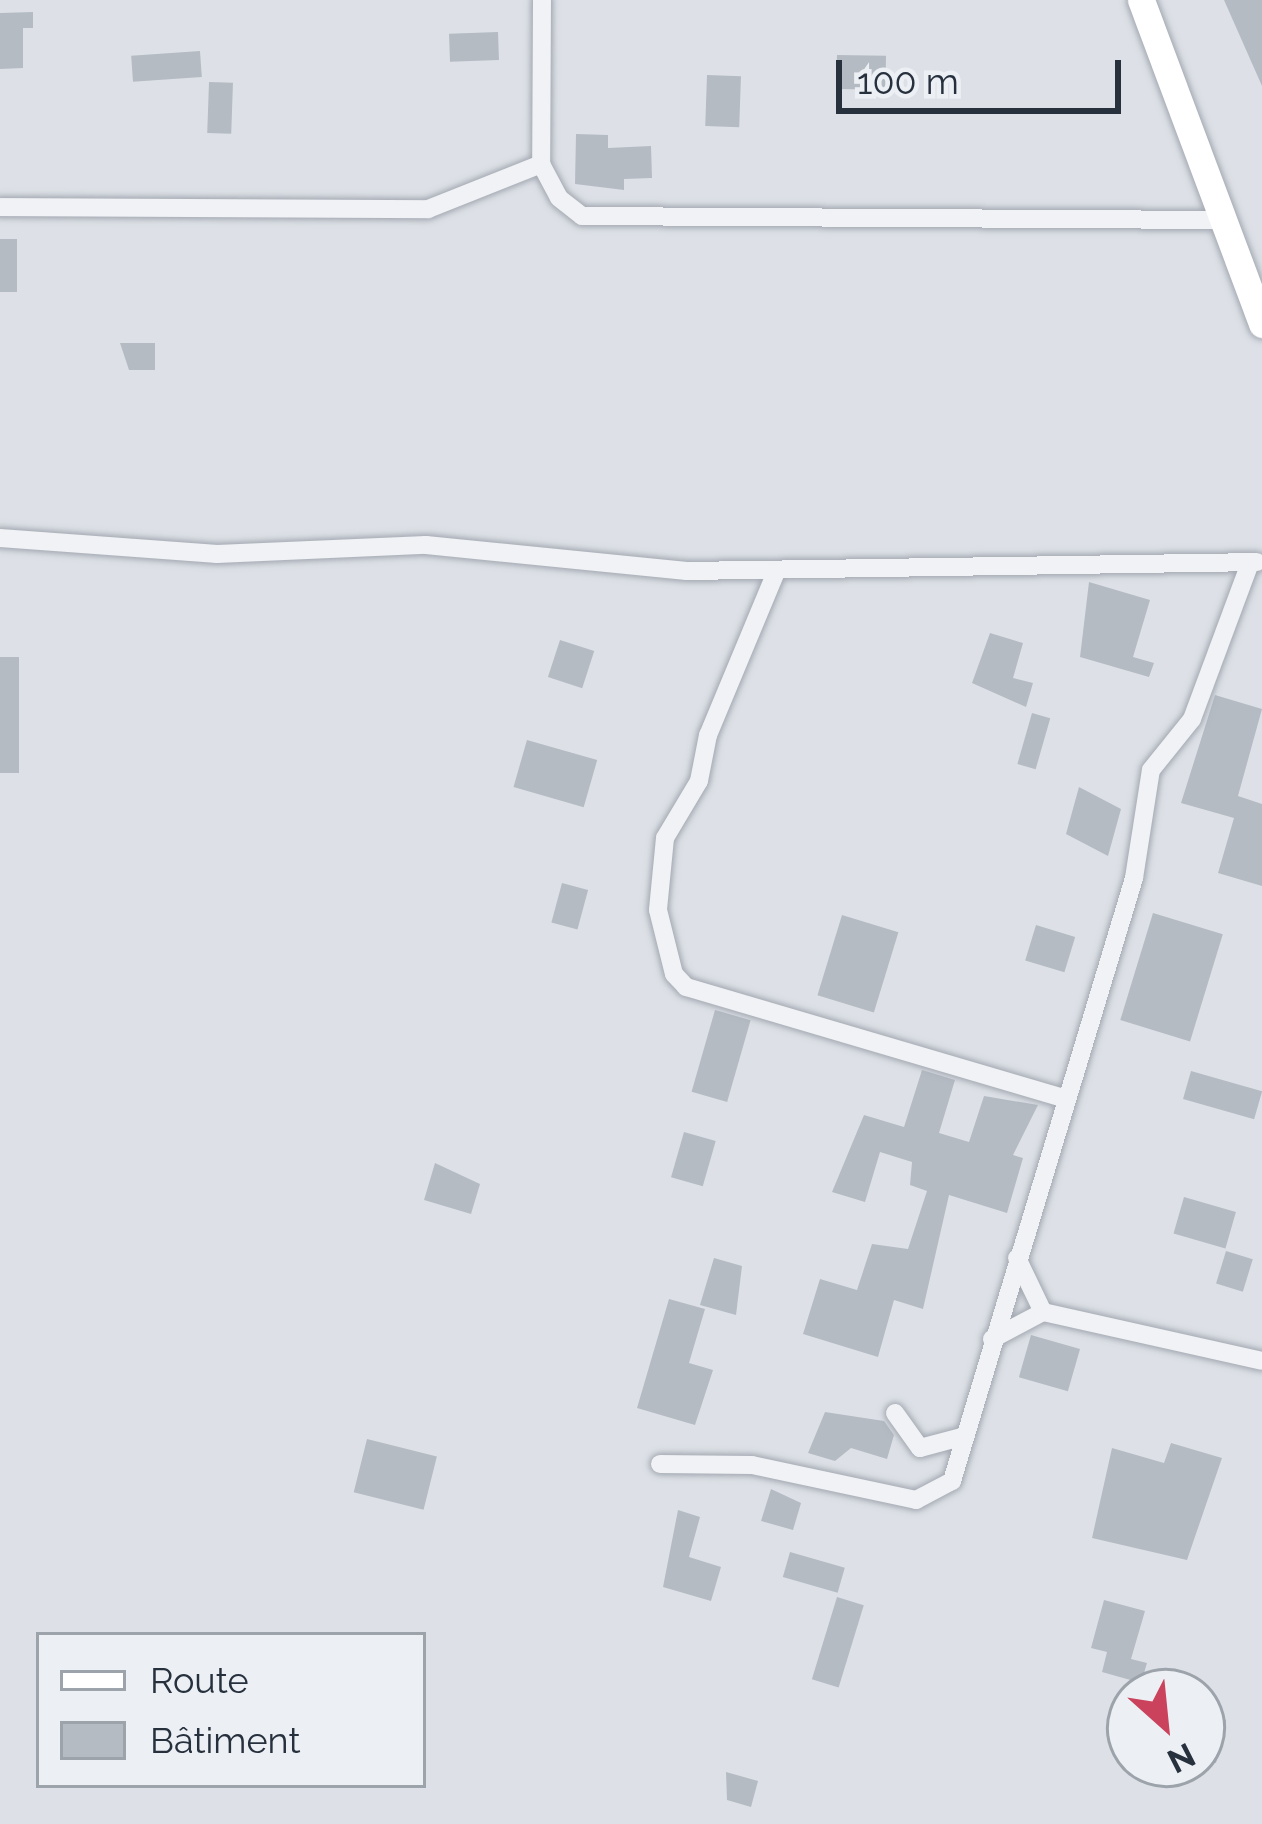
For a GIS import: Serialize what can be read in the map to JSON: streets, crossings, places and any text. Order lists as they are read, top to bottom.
{
  "legend": ["Route", "Bâtiment"],
  "scale_bar": "100 m",
  "north": "bottom right"
}
